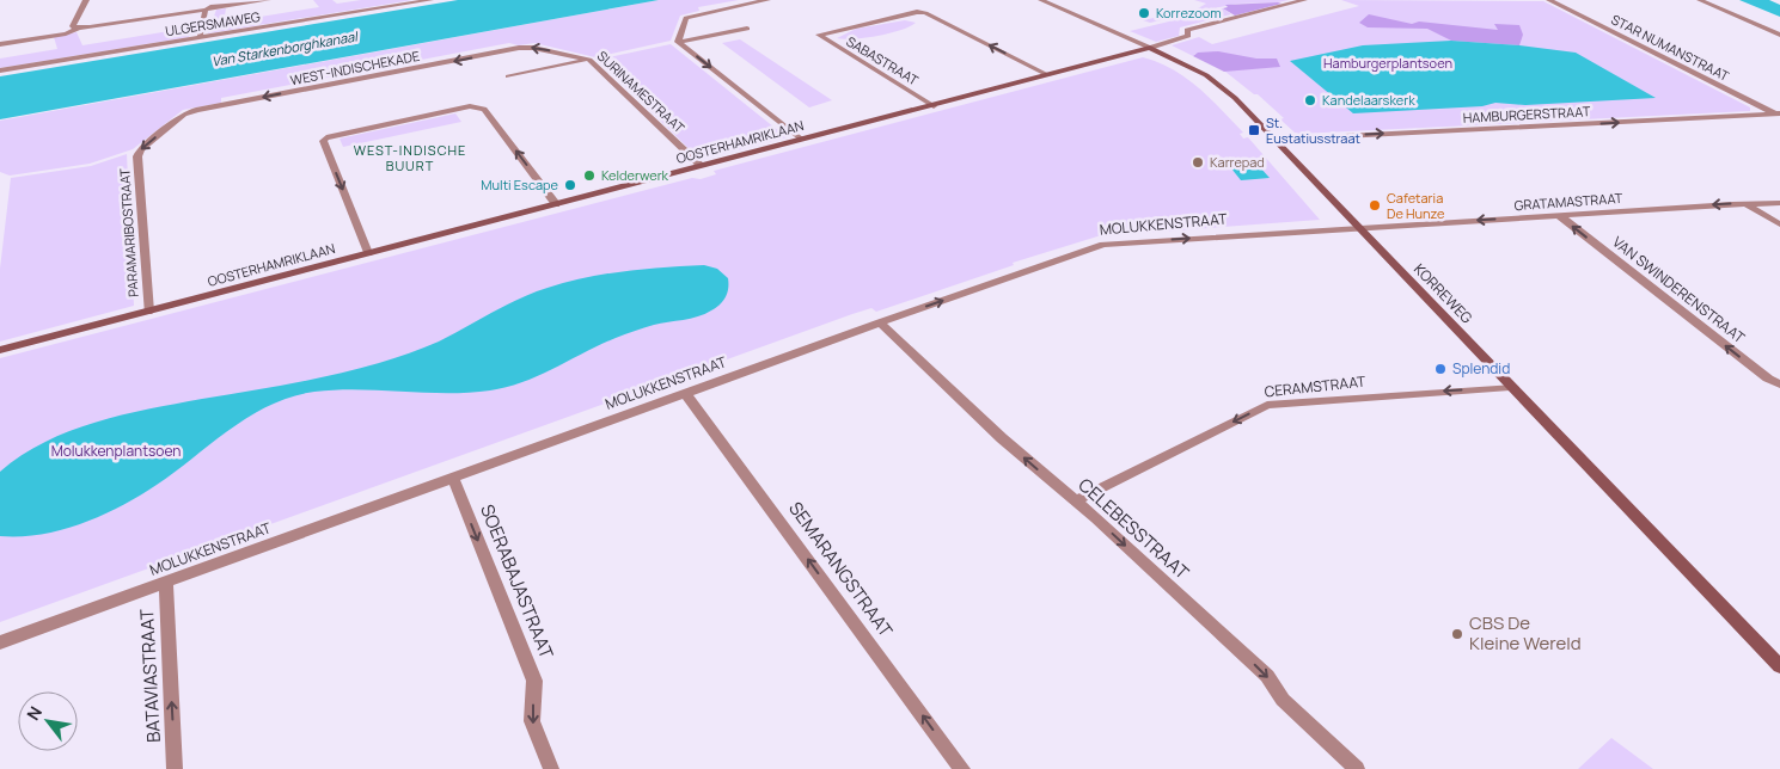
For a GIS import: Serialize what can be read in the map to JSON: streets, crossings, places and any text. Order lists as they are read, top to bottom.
{
  "streets": {
    "street": [
      "ULGERSMAWEG",
      "STAR NUMANSTRAAT",
      "SABASTRAAT",
      "WEST-INDISCHEKADE",
      "SURINAMESTRAAT",
      "HAMBURGERSTRAAT",
      "OOSTERHAMRIKLAAN",
      "GRATAMASTRAAT",
      "MOLUKKENSTRAAT",
      "PARAMARIBOSTRAAT",
      "VAN SWINDERENSTRAAT",
      "KORREWEG",
      "CERAMSTRAAT",
      "CELEBESSTRAAT",
      "SEMARANGSTRAAT",
      "SOERABAJASTRAAT",
      "BATAVIASTRAAT"
    ]
  },
  "crossings": [
    ["STAR NUMANSTRAAT", "HAMBURGERSTRAAT"],
    ["SABASTRAAT", "OOSTERHAMRIKLAAN"],
    ["WEST-INDISCHEKADE", "SURINAMESTRAAT"],
    ["WEST-INDISCHEKADE", "PARAMARIBOSTRAAT"],
    ["SURINAMESTRAAT", "OOSTERHAMRIKLAAN"],
    ["HAMBURGERSTRAAT", "KORREWEG"],
    ["OOSTERHAMRIKLAAN", "PARAMARIBOSTRAAT"],
    ["OOSTERHAMRIKLAAN", "KORREWEG"],
    ["GRATAMASTRAAT", "MOLUKKENSTRAAT"],
    ["GRATAMASTRAAT", "VAN SWINDERENSTRAAT"],
    ["GRATAMASTRAAT", "KORREWEG"],
    ["MOLUKKENSTRAAT", "KORREWEG"],
    ["MOLUKKENSTRAAT", "CELEBESSTRAAT"],
    ["MOLUKKENSTRAAT", "SEMARANGSTRAAT"],
    ["MOLUKKENSTRAAT", "SOERABAJASTRAAT"],
    ["MOLUKKENSTRAAT", "BATAVIASTRAAT"],
    ["KORREWEG", "CERAMSTRAAT"],
    ["CERAMSTRAAT", "CELEBESSTRAAT"]
  ],
  "one_way": [
    "HAMBURGERSTRAAT",
    "GRATAMASTRAAT",
    "PARAMARIBOSTRAAT",
    "VAN SWINDERENSTRAAT",
    "CERAMSTRAAT",
    "SEMARANGSTRAAT",
    "SOERABAJASTRAAT",
    "BATAVIASTRAAT"
  ],
  "districts": ["WEST-INDISCHE BUURT"],
  "water": ["Van Starkenborghkanaal"],
  "parks": ["Hamburgerplantsoen", "Molukkenplantsoen"],
  "places": {
    "other": [
      "Korrezoom",
      "Kandelaarskerk",
      "Karrepad",
      "Kelderwerk",
      "Multi Escape",
      "Cafetaria De Hunze",
      "Splendid",
      "CBS De Kleine Wereld"
    ],
    "transit": ["St. Eustatiusstraat"]
  },
  "north": "top left"
}
